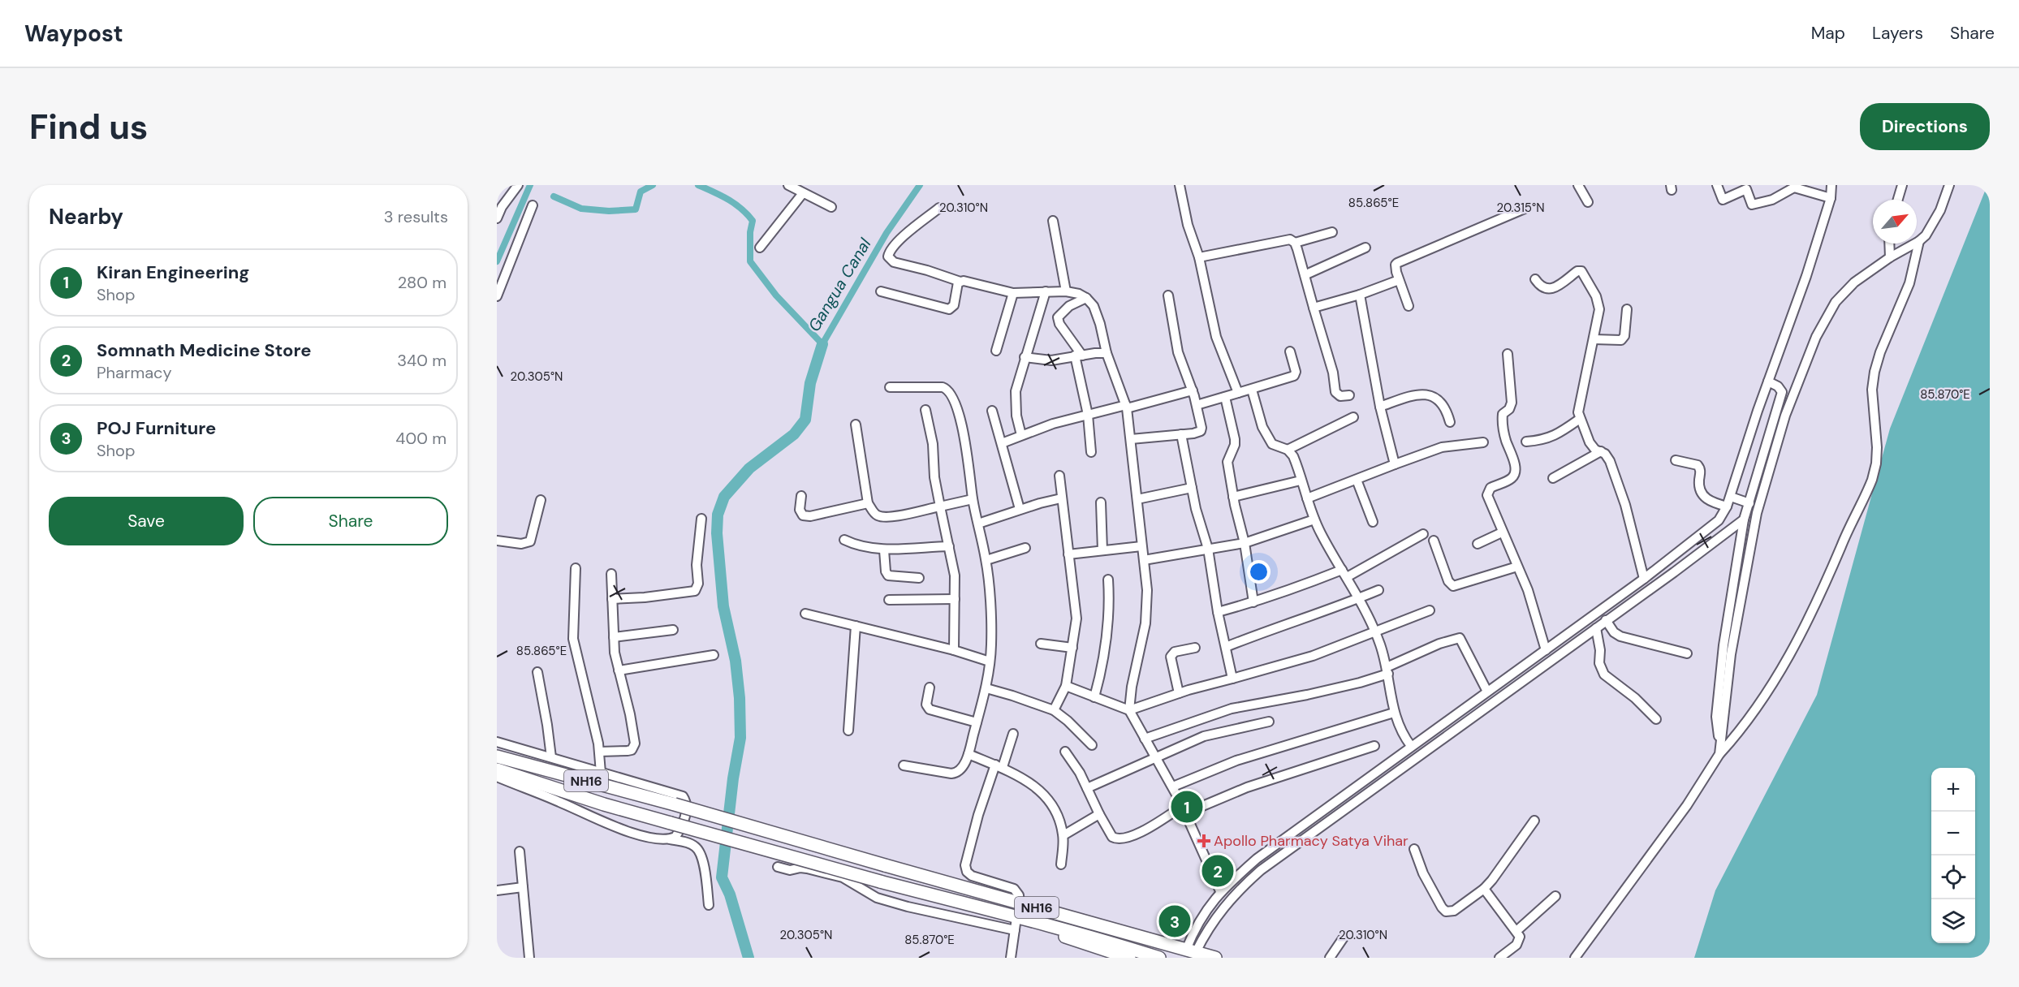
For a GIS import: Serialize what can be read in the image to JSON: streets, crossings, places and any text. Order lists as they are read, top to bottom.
{
  "streets": {
    "highway": ["NH16"]
  },
  "water": ["Gangua Canal"],
  "places": {
    "health": ["Apollo Pharmacy Satya Vihar"]
  },
  "north": "top right",
  "page": {
    "header": "Waypost",
    "nav": ["Map", "Layers", "Share"],
    "buttons": [
      "Directions",
      ["Save", "Share"]
    ],
    "title": "Find us",
    "heading": ["Nearby", "3 results"],
    "list": [
      {
        "mark": "1",
        "name": "Kiran Engineering",
        "note": "Shop",
        "value": "280 m"
      },
      {
        "mark": "2",
        "name": "Somnath Medicine Store",
        "note": "Pharmacy",
        "value": "340 m"
      },
      {
        "mark": "3",
        "name": "POJ Furniture",
        "note": "Shop",
        "value": "400 m"
      }
    ],
    "map_buttons": ["+", "−"],
    "pins": ["1", "2", "3"]
  },
  "coordinates": [
    "85.865°E",
    "20.310°N",
    "20.315°N",
    "20.305°N",
    "85.870°E"
  ]
}
